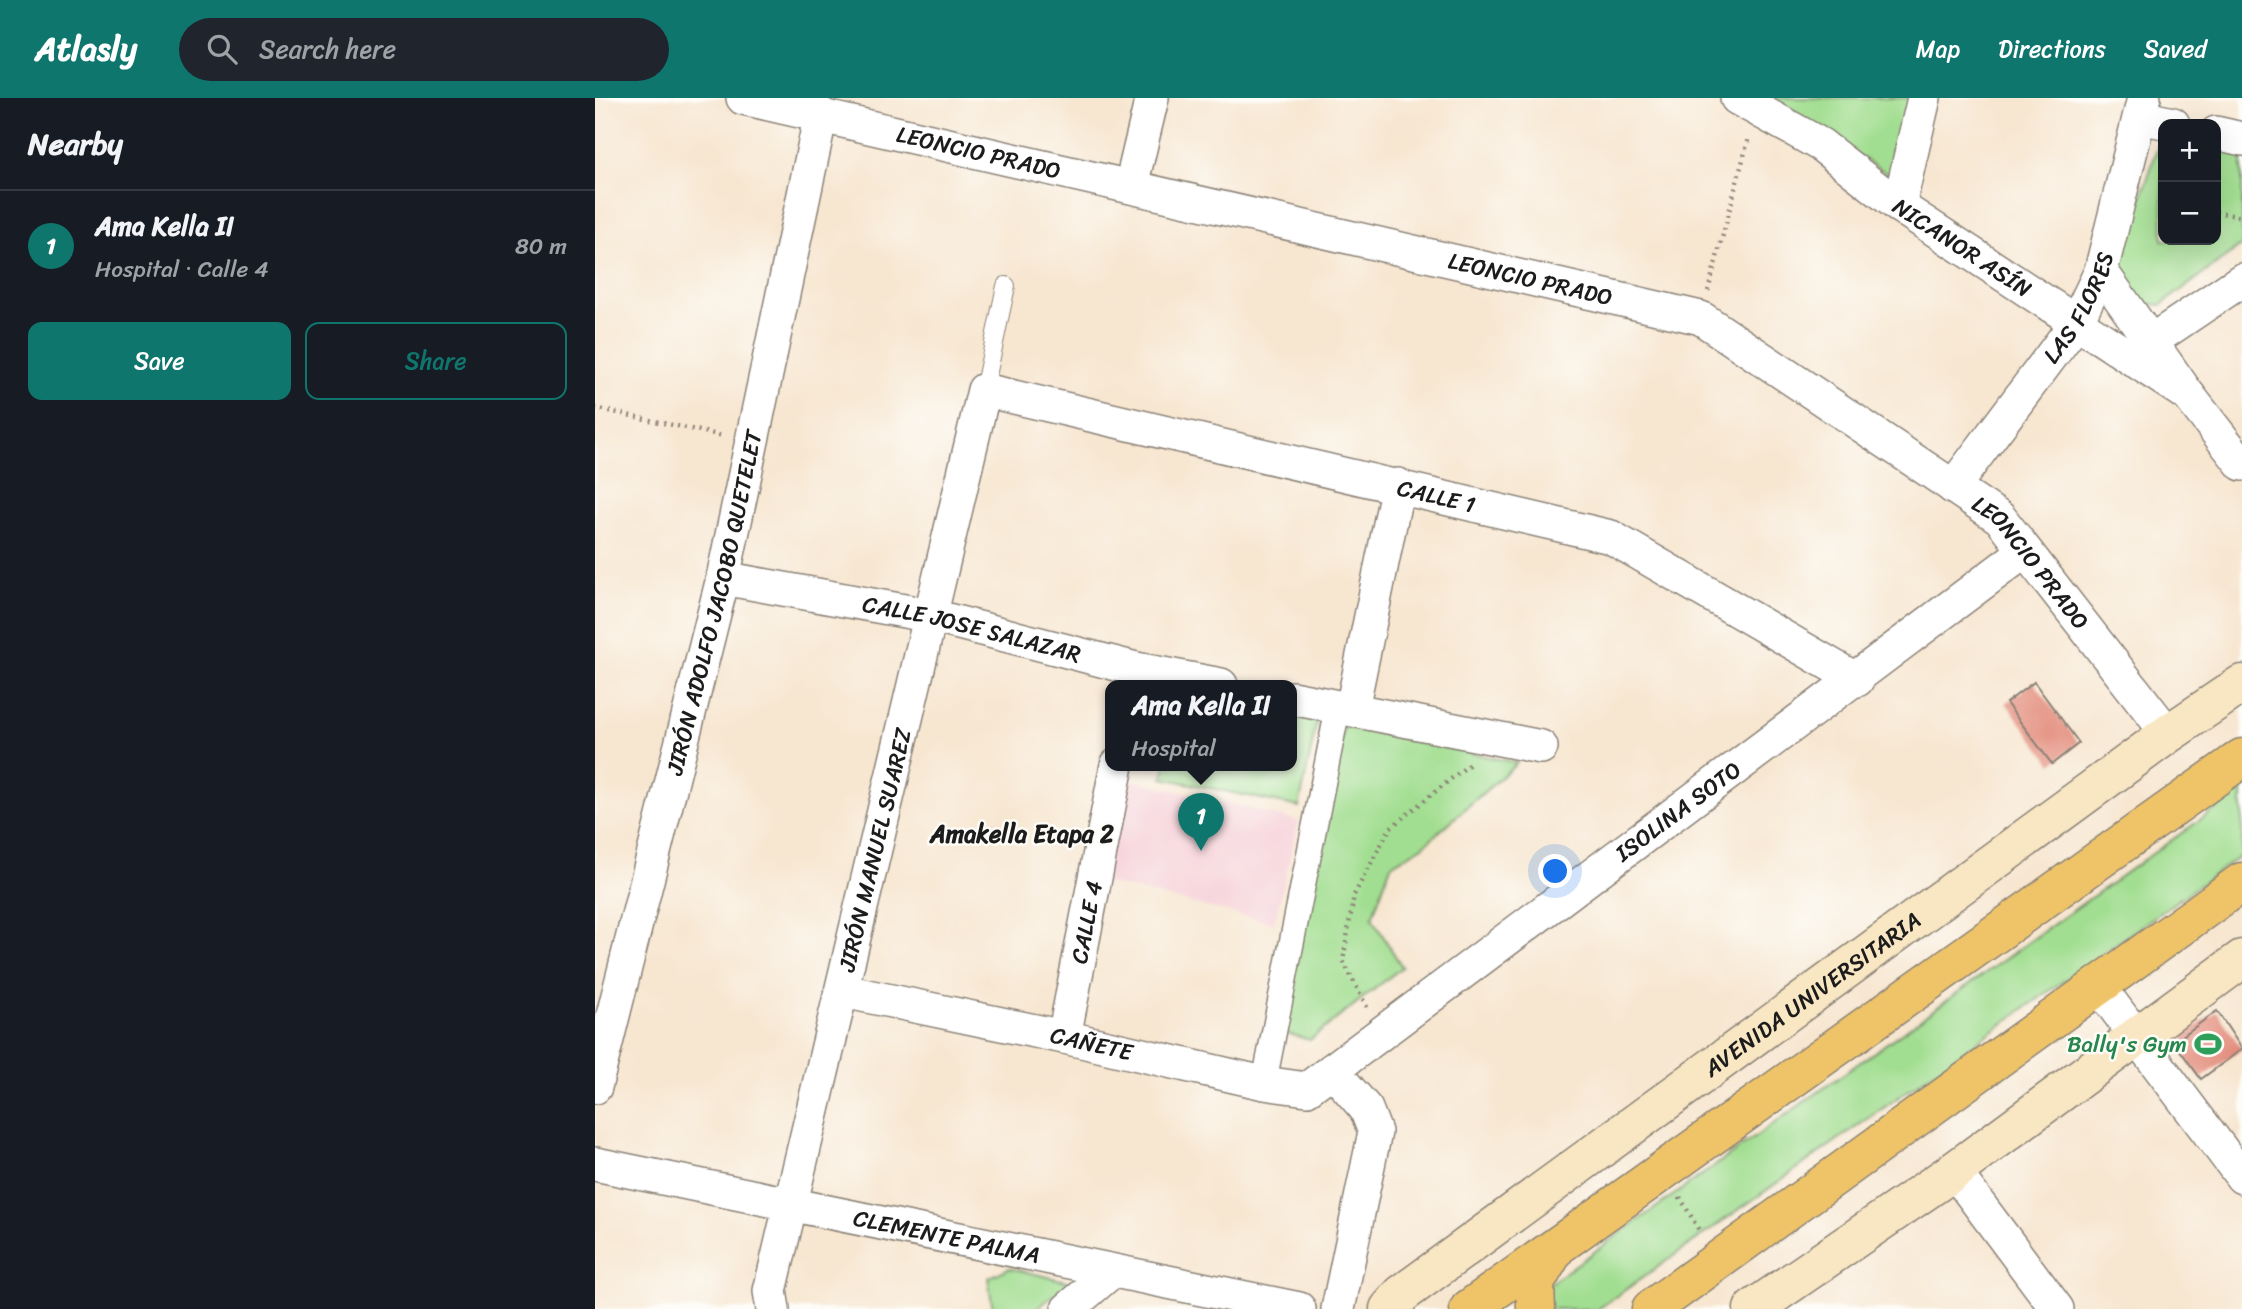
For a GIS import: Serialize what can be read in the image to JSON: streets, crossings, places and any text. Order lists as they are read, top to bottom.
{
  "streets": {
    "main road": ["AVENIDA UNIVERSITARIA"],
    "street": [
      "LEONCIO PRADO",
      "NICANOR ASÍN",
      "LAS FLORES",
      "CALLE 1",
      "JIRÓN ADOLFO JACOBO QUETELET",
      "CALLE JOSE SALAZAR",
      "ISOLINA SOTO",
      "JIRÓN MANUEL SUAREZ",
      "CALLE 4",
      "CAÑETE",
      "CLEMENTE PALMA"
    ]
  },
  "crossings": [
    ["LEONCIO PRADO", "LAS FLORES"],
    ["LEONCIO PRADO", "JIRÓN ADOLFO JACOBO QUETELET"],
    ["LEONCIO PRADO", "ISOLINA SOTO"],
    ["LEONCIO PRADO", "AVENIDA UNIVERSITARIA"],
    ["NICANOR ASÍN", "LAS FLORES"],
    ["CALLE 1", "ISOLINA SOTO"],
    ["CALLE 1", "JIRÓN MANUEL SUAREZ"],
    ["JIRÓN ADOLFO JACOBO QUETELET", "CALLE JOSE SALAZAR"],
    ["CALLE JOSE SALAZAR", "JIRÓN MANUEL SUAREZ"],
    ["ISOLINA SOTO", "CAÑETE"],
    ["JIRÓN MANUEL SUAREZ", "CAÑETE"],
    ["JIRÓN MANUEL SUAREZ", "CLEMENTE PALMA"],
    ["CALLE 4", "CAÑETE"]
  ],
  "districts": ["Amakella Etapa 2"],
  "places": {
    "sports": ["Bally's Gym"]
  },
  "page": {
    "header": "Atlasly",
    "search": "Search here",
    "nav": ["Map", "Directions", "Saved"],
    "heading": "Nearby",
    "map_buttons": ["+", "−"],
    "list": [
      {
        "mark": "1",
        "name": "Ama Kella II",
        "note": "Hospital · Calle 4",
        "value": "80 m"
      }
    ],
    "buttons": ["Save", "Share"],
    "popup": ["Ama Kella II", "Hospital"],
    "pins": "1"
  }
}
